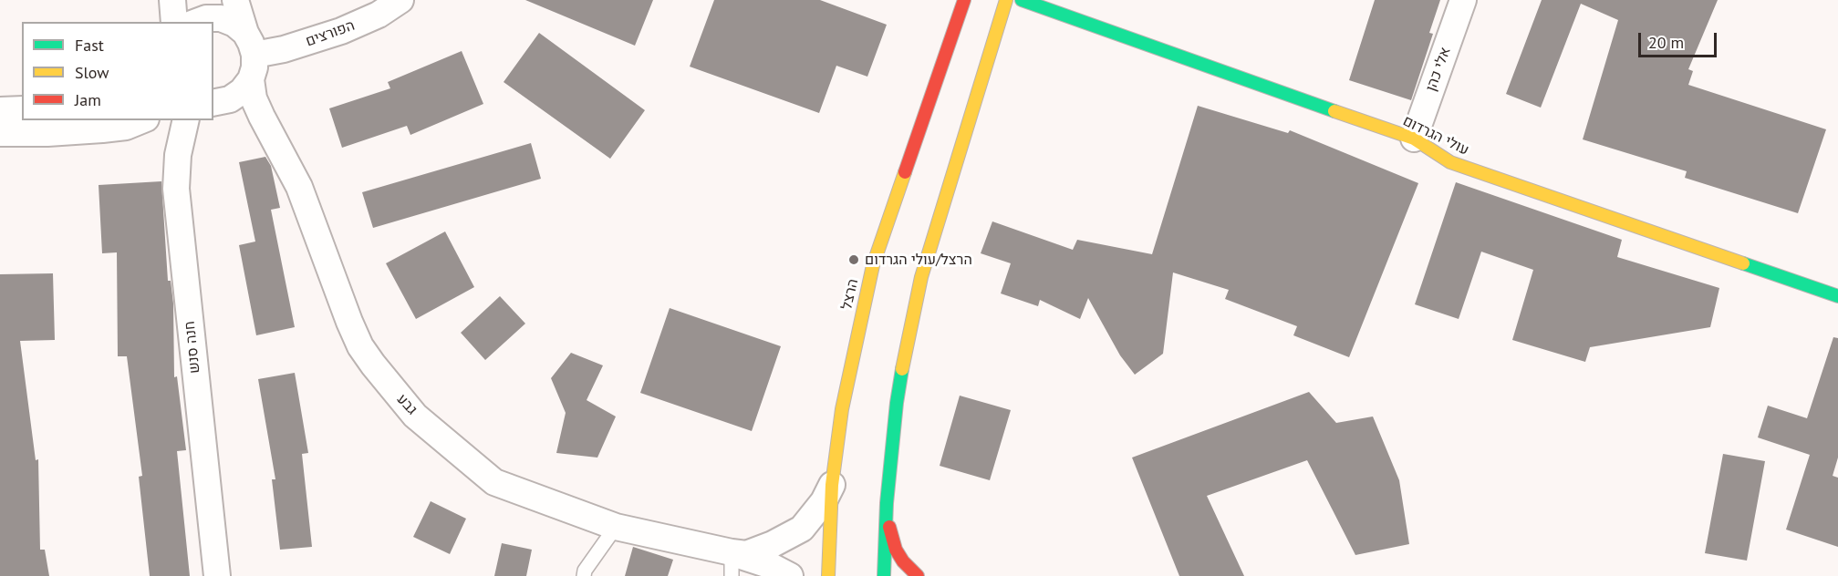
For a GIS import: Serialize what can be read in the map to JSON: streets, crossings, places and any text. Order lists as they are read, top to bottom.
{
  "streets": {
    "main road": ["עולי הגרדום", "הרצל"],
    "street": [
      "הפורצים",
      "אלי כהן",
      "חנה סנש",
      "גבע"
    ]
  },
  "crossings": [
    ["הפורצים", "גבע"],
    ["אלי כהן", "עולי הגרדום"],
    ["הרצל", "גבע"]
  ],
  "places": ["הרצל/עולי הגרדום"],
  "legend": ["Fast", "Slow", "Jam"],
  "scale_bar": "20 m"
}
